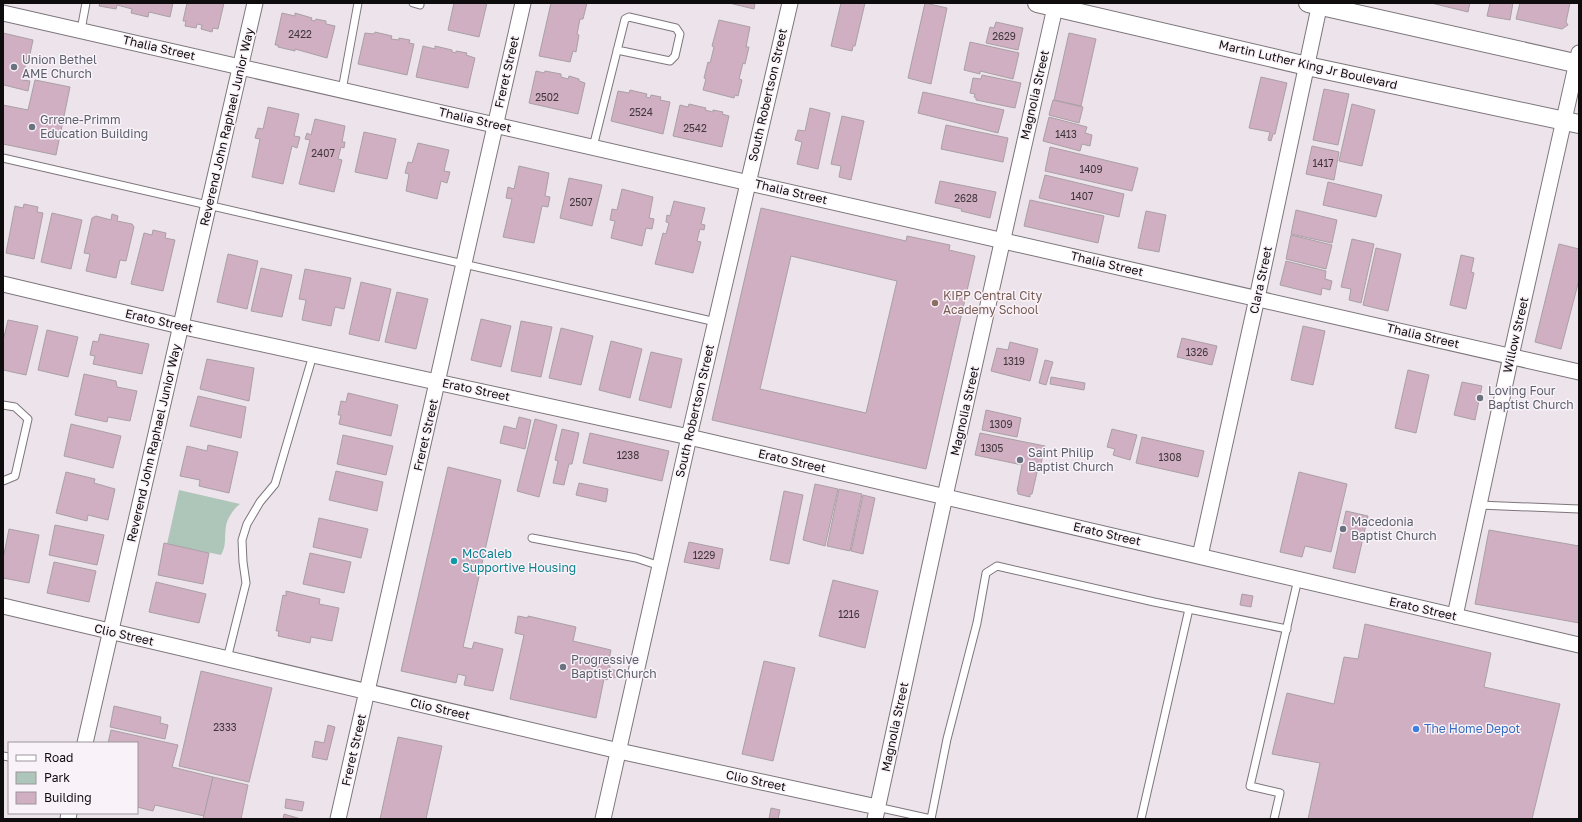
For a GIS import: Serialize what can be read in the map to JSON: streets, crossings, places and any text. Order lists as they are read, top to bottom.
{
  "streets": {
    "street": [
      "Thalia Street",
      "Martin Luther King Jr Boulevard",
      "Freret Street",
      "South Robertson Street",
      "Magnolia Street",
      "Reverend John Raphael Junior Way",
      "Clara Street",
      "Erato Street",
      "Willow Street",
      "Clio Street"
    ]
  },
  "crossings": [
    ["Thalia Street", "Freret Street"],
    ["Thalia Street", "South Robertson Street"],
    ["Thalia Street", "Magnolia Street"],
    ["Thalia Street", "Reverend John Raphael Junior Way"],
    ["Thalia Street", "Clara Street"],
    ["Thalia Street", "Willow Street"],
    ["Martin Luther King Jr Boulevard", "Magnolia Street"],
    ["Martin Luther King Jr Boulevard", "Clara Street"],
    ["Martin Luther King Jr Boulevard", "Willow Street"],
    ["Freret Street", "Erato Street"],
    ["Freret Street", "Clio Street"],
    ["South Robertson Street", "Erato Street"],
    ["South Robertson Street", "Clio Street"],
    ["Magnolia Street", "Erato Street"],
    ["Magnolia Street", "Clio Street"],
    ["Reverend John Raphael Junior Way", "Erato Street"],
    ["Reverend John Raphael Junior Way", "Clio Street"],
    ["Clara Street", "Erato Street"],
    ["Erato Street", "Willow Street"]
  ],
  "places": [
    "Union Bethel AME Church",
    "Grrene-Primm Education Building",
    "KIPP Central City Academy School",
    "Loving Four Baptist Church",
    "Saint Philip Baptist Church",
    "Macedonia Baptist Church",
    "McCaleb Supportive Housing",
    "Progressive Baptist Church",
    "The Home Depot"
  ],
  "house_numbers": [
    "2422",
    "2629",
    "2502",
    "2524",
    "2542",
    "1413",
    "2407",
    "1417",
    "1409",
    "1407",
    "2628",
    "2507",
    "1326",
    "1319",
    "1309",
    "1305",
    "1238",
    "1308",
    "1229",
    "1216",
    "2333"
  ],
  "legend": ["Road", "Park", "Building"]
}
